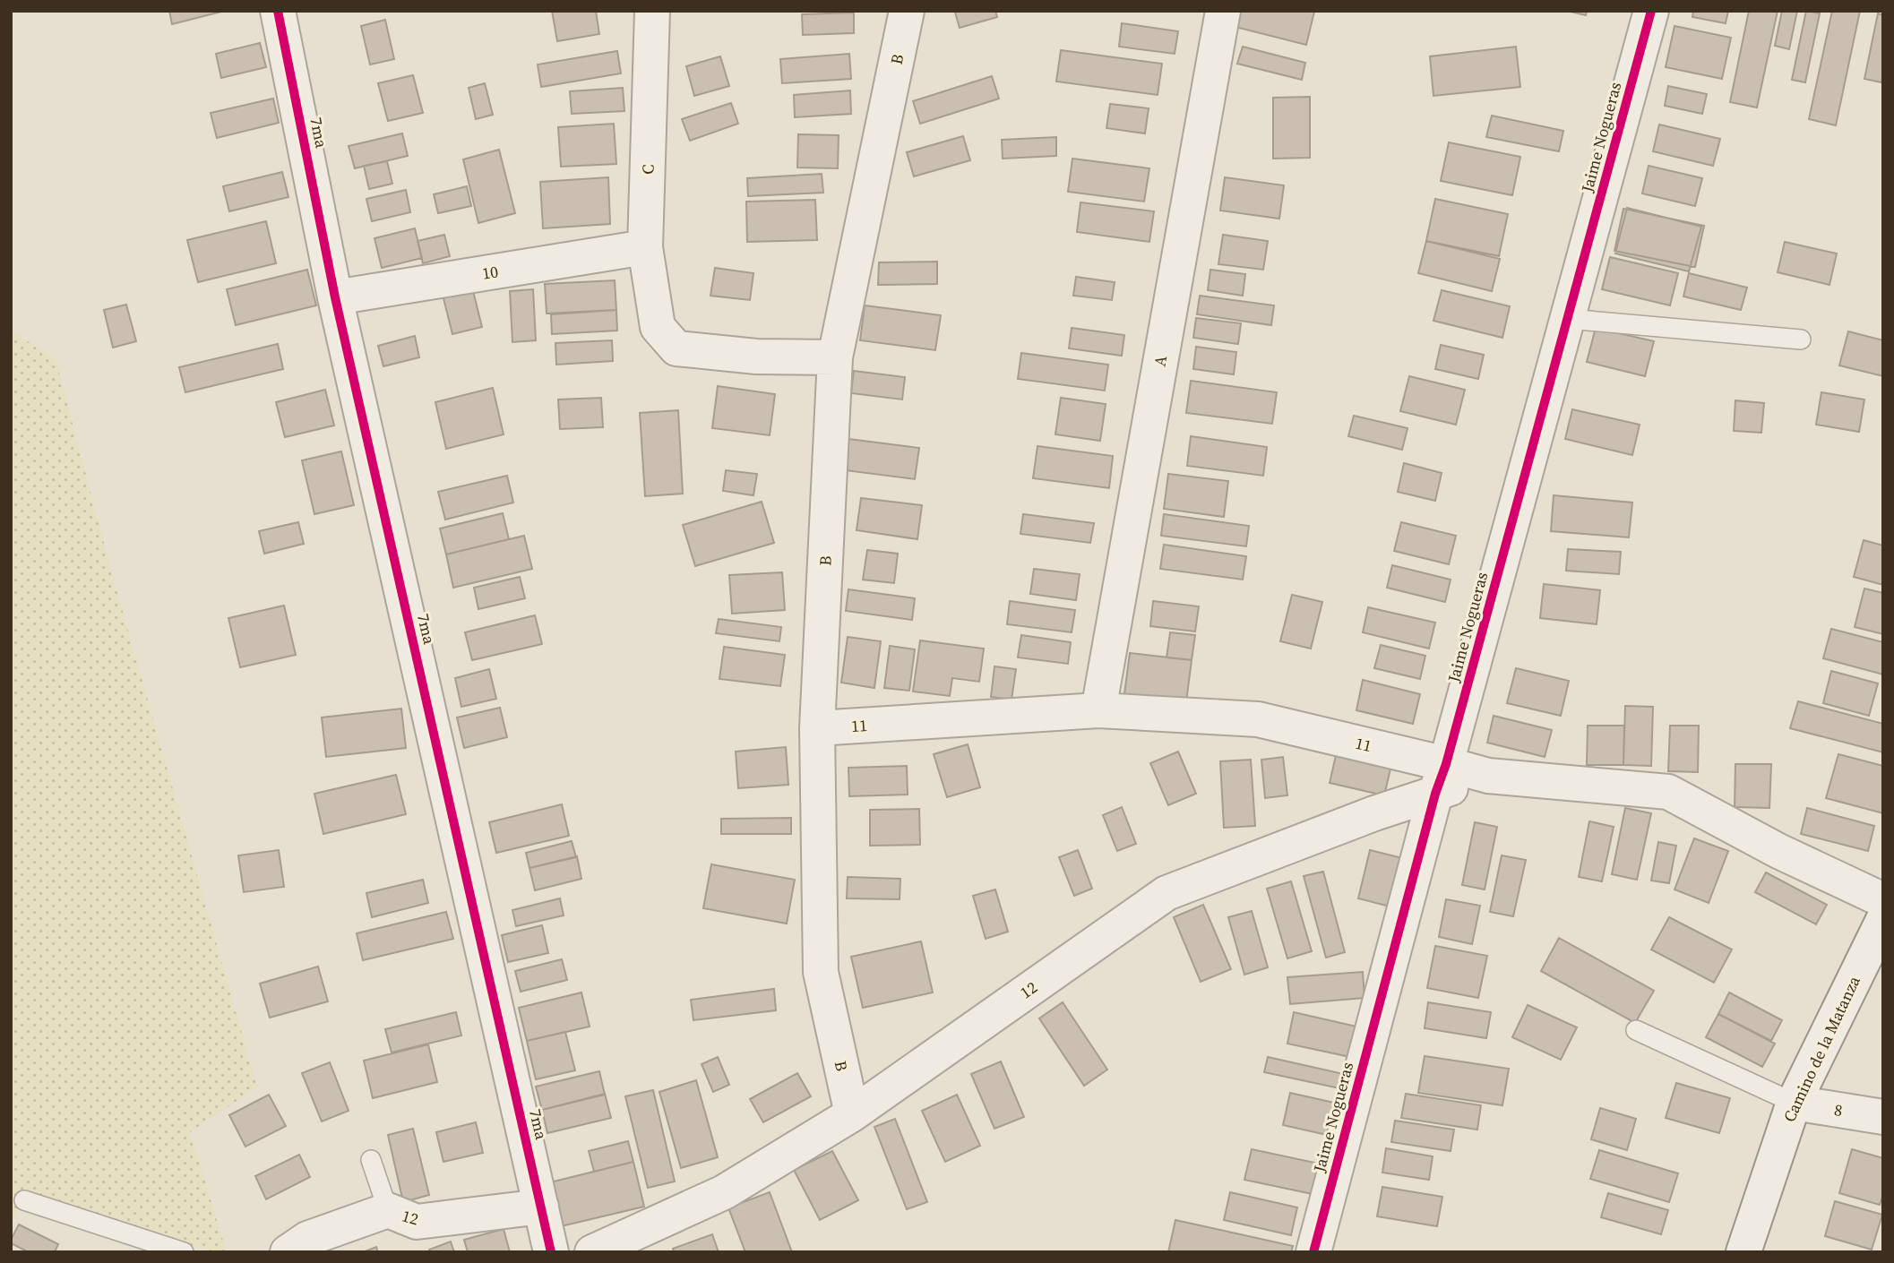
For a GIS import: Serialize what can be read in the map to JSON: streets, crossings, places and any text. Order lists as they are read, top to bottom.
{
  "streets": {
    "street": [
      "B",
      "7ma",
      "Jaime Nogueras",
      "C",
      "10",
      "A",
      "11",
      "12",
      "Camino de la Matanza",
      "8"
    ]
  },
  "crossings": [
    ["B", "C"],
    ["B", "11"],
    ["B", "12"],
    ["7ma", "10"],
    ["7ma", "12"],
    ["Jaime Nogueras", "11"],
    ["Jaime Nogueras", "12"],
    ["C", "10"],
    ["A", "11"],
    ["11", "12"],
    ["Camino de la Matanza", "8"]
  ]
}
